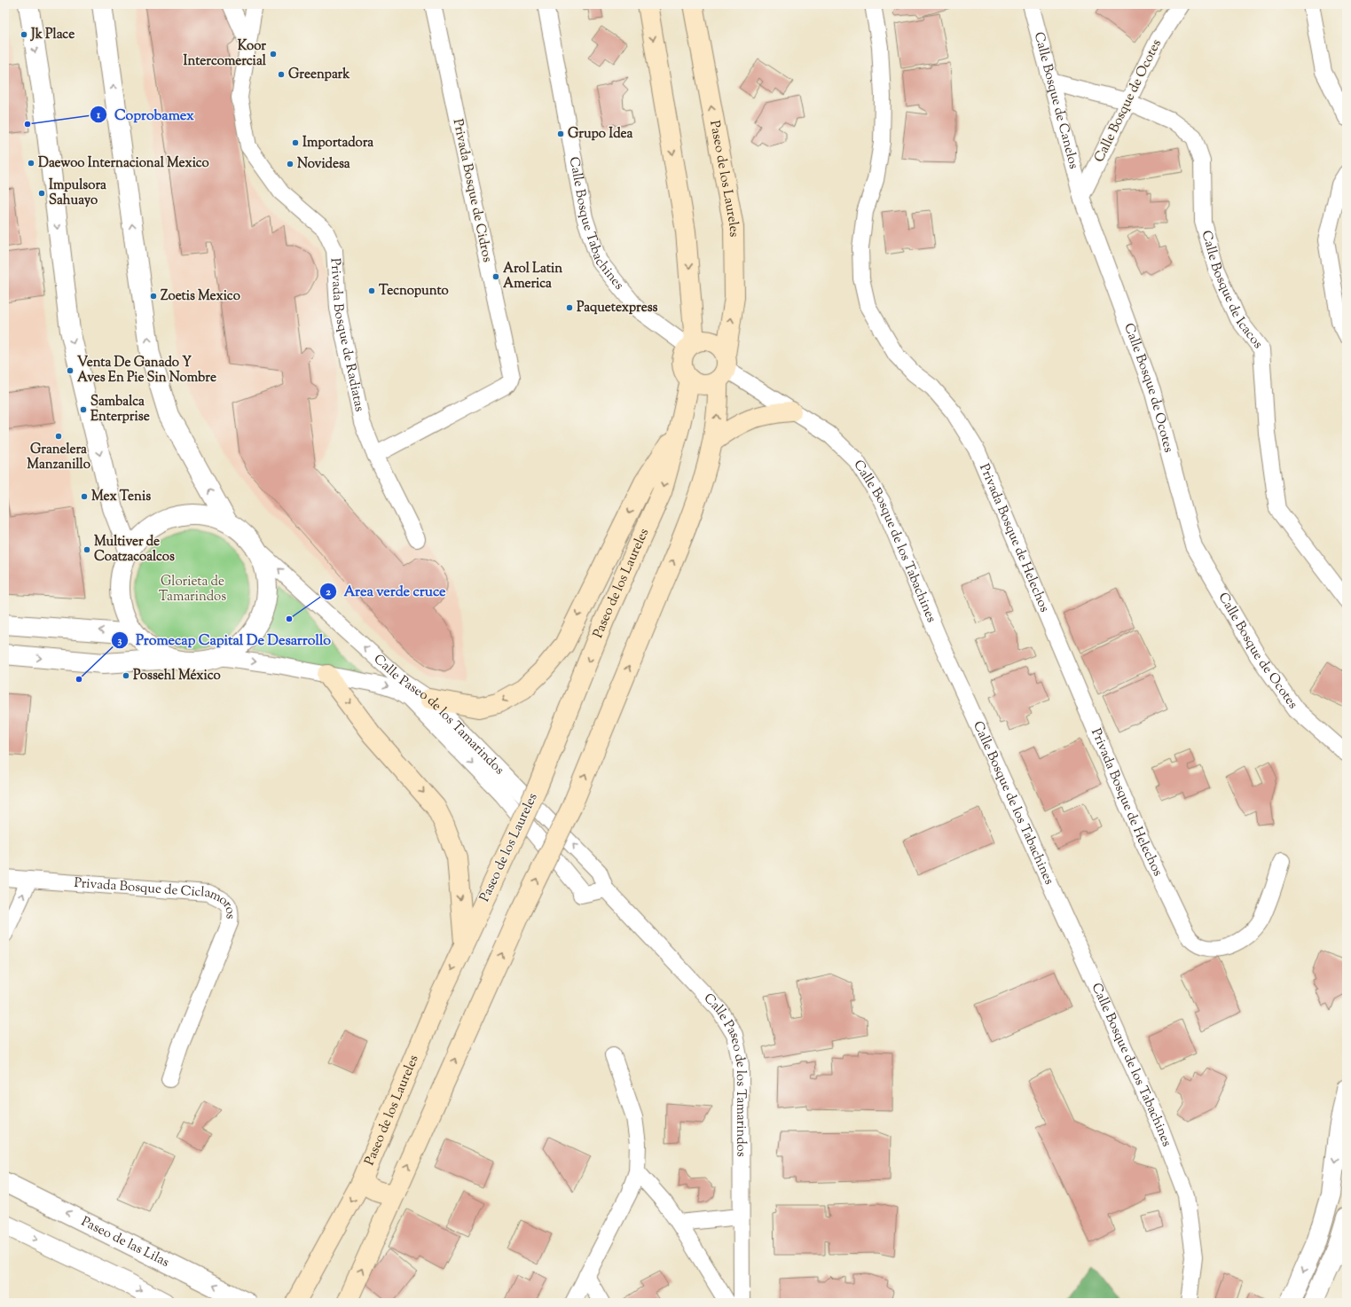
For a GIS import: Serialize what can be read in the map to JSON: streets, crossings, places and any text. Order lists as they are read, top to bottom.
{
  "streets": {
    "main road": ["Paseo de los Laureles"],
    "street": [
      "Calle Bosque de Canelos",
      "Calle Bosque de Ocotes",
      "Privada Bosque de Cidros",
      "Calle Bosque Tabachines",
      "Calle Bosque de Icacos",
      "Privada Bosque de Radiatas",
      "Privada Bosque de Helechos",
      "Calle Bosque de los Tabachines",
      "Calle Paseo de los Tamarindos",
      "Privada Bosque de Ciclamoros",
      "Paseo de las Lilas"
    ]
  },
  "crossings": [
    ["Calle Bosque de Canelos", "Calle Bosque de Ocotes"],
    ["Calle Bosque de Canelos", "Calle Bosque de Icacos"],
    ["Calle Bosque de Ocotes", "Calle Bosque de Icacos"],
    ["Paseo de los Laureles", "Calle Bosque Tabachines"],
    ["Paseo de los Laureles", "Calle Bosque de los Tabachines"],
    ["Privada Bosque de Cidros", "Privada Bosque de Radiatas"],
    ["Calle Bosque Tabachines", "Calle Bosque de los Tabachines"]
  ],
  "parks": ["Glorieta de Tamarindos"],
  "places": [
    "Jk Place",
    "Koor Intercomercial",
    "Greenpark",
    "Coprobamex",
    "Grupo Idea",
    "Importadora",
    "Daewoo Internacional Mexico",
    "Novidesa",
    "Impulsora Sahuayo",
    "Arol Latin America",
    "Tecnopunto",
    "Zoetis Mexico",
    "Paquetexpress",
    "Venta De Ganado Y Aves En Pie Sin Nombre",
    "Sambalca Enterprise",
    "Granelera Manzanillo",
    "Mex Tenis",
    "Multiver de Coatzacoalcos",
    "Area verde cruce",
    "Possehl México",
    "Promecap Capital De Desarrollo"
  ]
}
